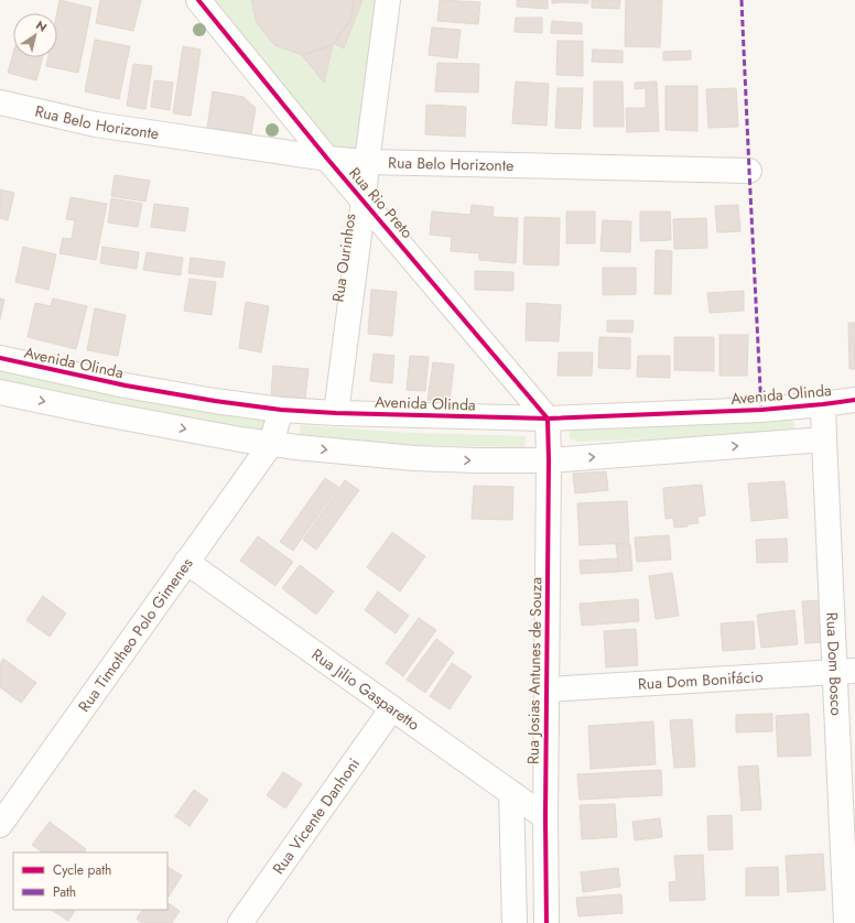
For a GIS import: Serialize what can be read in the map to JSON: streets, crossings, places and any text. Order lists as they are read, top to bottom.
{
  "streets": {
    "street": [
      "Rua Belo Horizonte",
      "Rua Rio Preto",
      "Rua Ourinhos",
      "Avenida Olinda",
      "Rua Timotheo Polo Gimenes",
      "Rua Dom Bosco",
      "Rua Josias Antunes de Souza",
      "Rua Dom Bonifácio",
      "Rua Jilio Gasparetto",
      "Rua Vicente Danhoni"
    ]
  },
  "crossings": [
    ["Rua Belo Horizonte", "Rua Rio Preto"],
    ["Rua Belo Horizonte", "Rua Ourinhos"],
    ["Rua Rio Preto", "Rua Ourinhos"],
    ["Rua Rio Preto", "Avenida Olinda"],
    ["Rua Rio Preto", "Rua Josias Antunes de Souza"],
    ["Rua Ourinhos", "Avenida Olinda"],
    ["Avenida Olinda", "Rua Timotheo Polo Gimenes"],
    ["Avenida Olinda", "Rua Dom Bosco"],
    ["Avenida Olinda", "Rua Josias Antunes de Souza"],
    ["Rua Timotheo Polo Gimenes", "Rua Jilio Gasparetto"],
    ["Rua Dom Bosco", "Rua Dom Bonifácio"],
    ["Rua Josias Antunes de Souza", "Rua Dom Bonifácio"],
    ["Rua Josias Antunes de Souza", "Rua Jilio Gasparetto"],
    ["Rua Jilio Gasparetto", "Rua Vicente Danhoni"]
  ],
  "legend": ["Cycle path", "Path"],
  "north": "top right"
}
